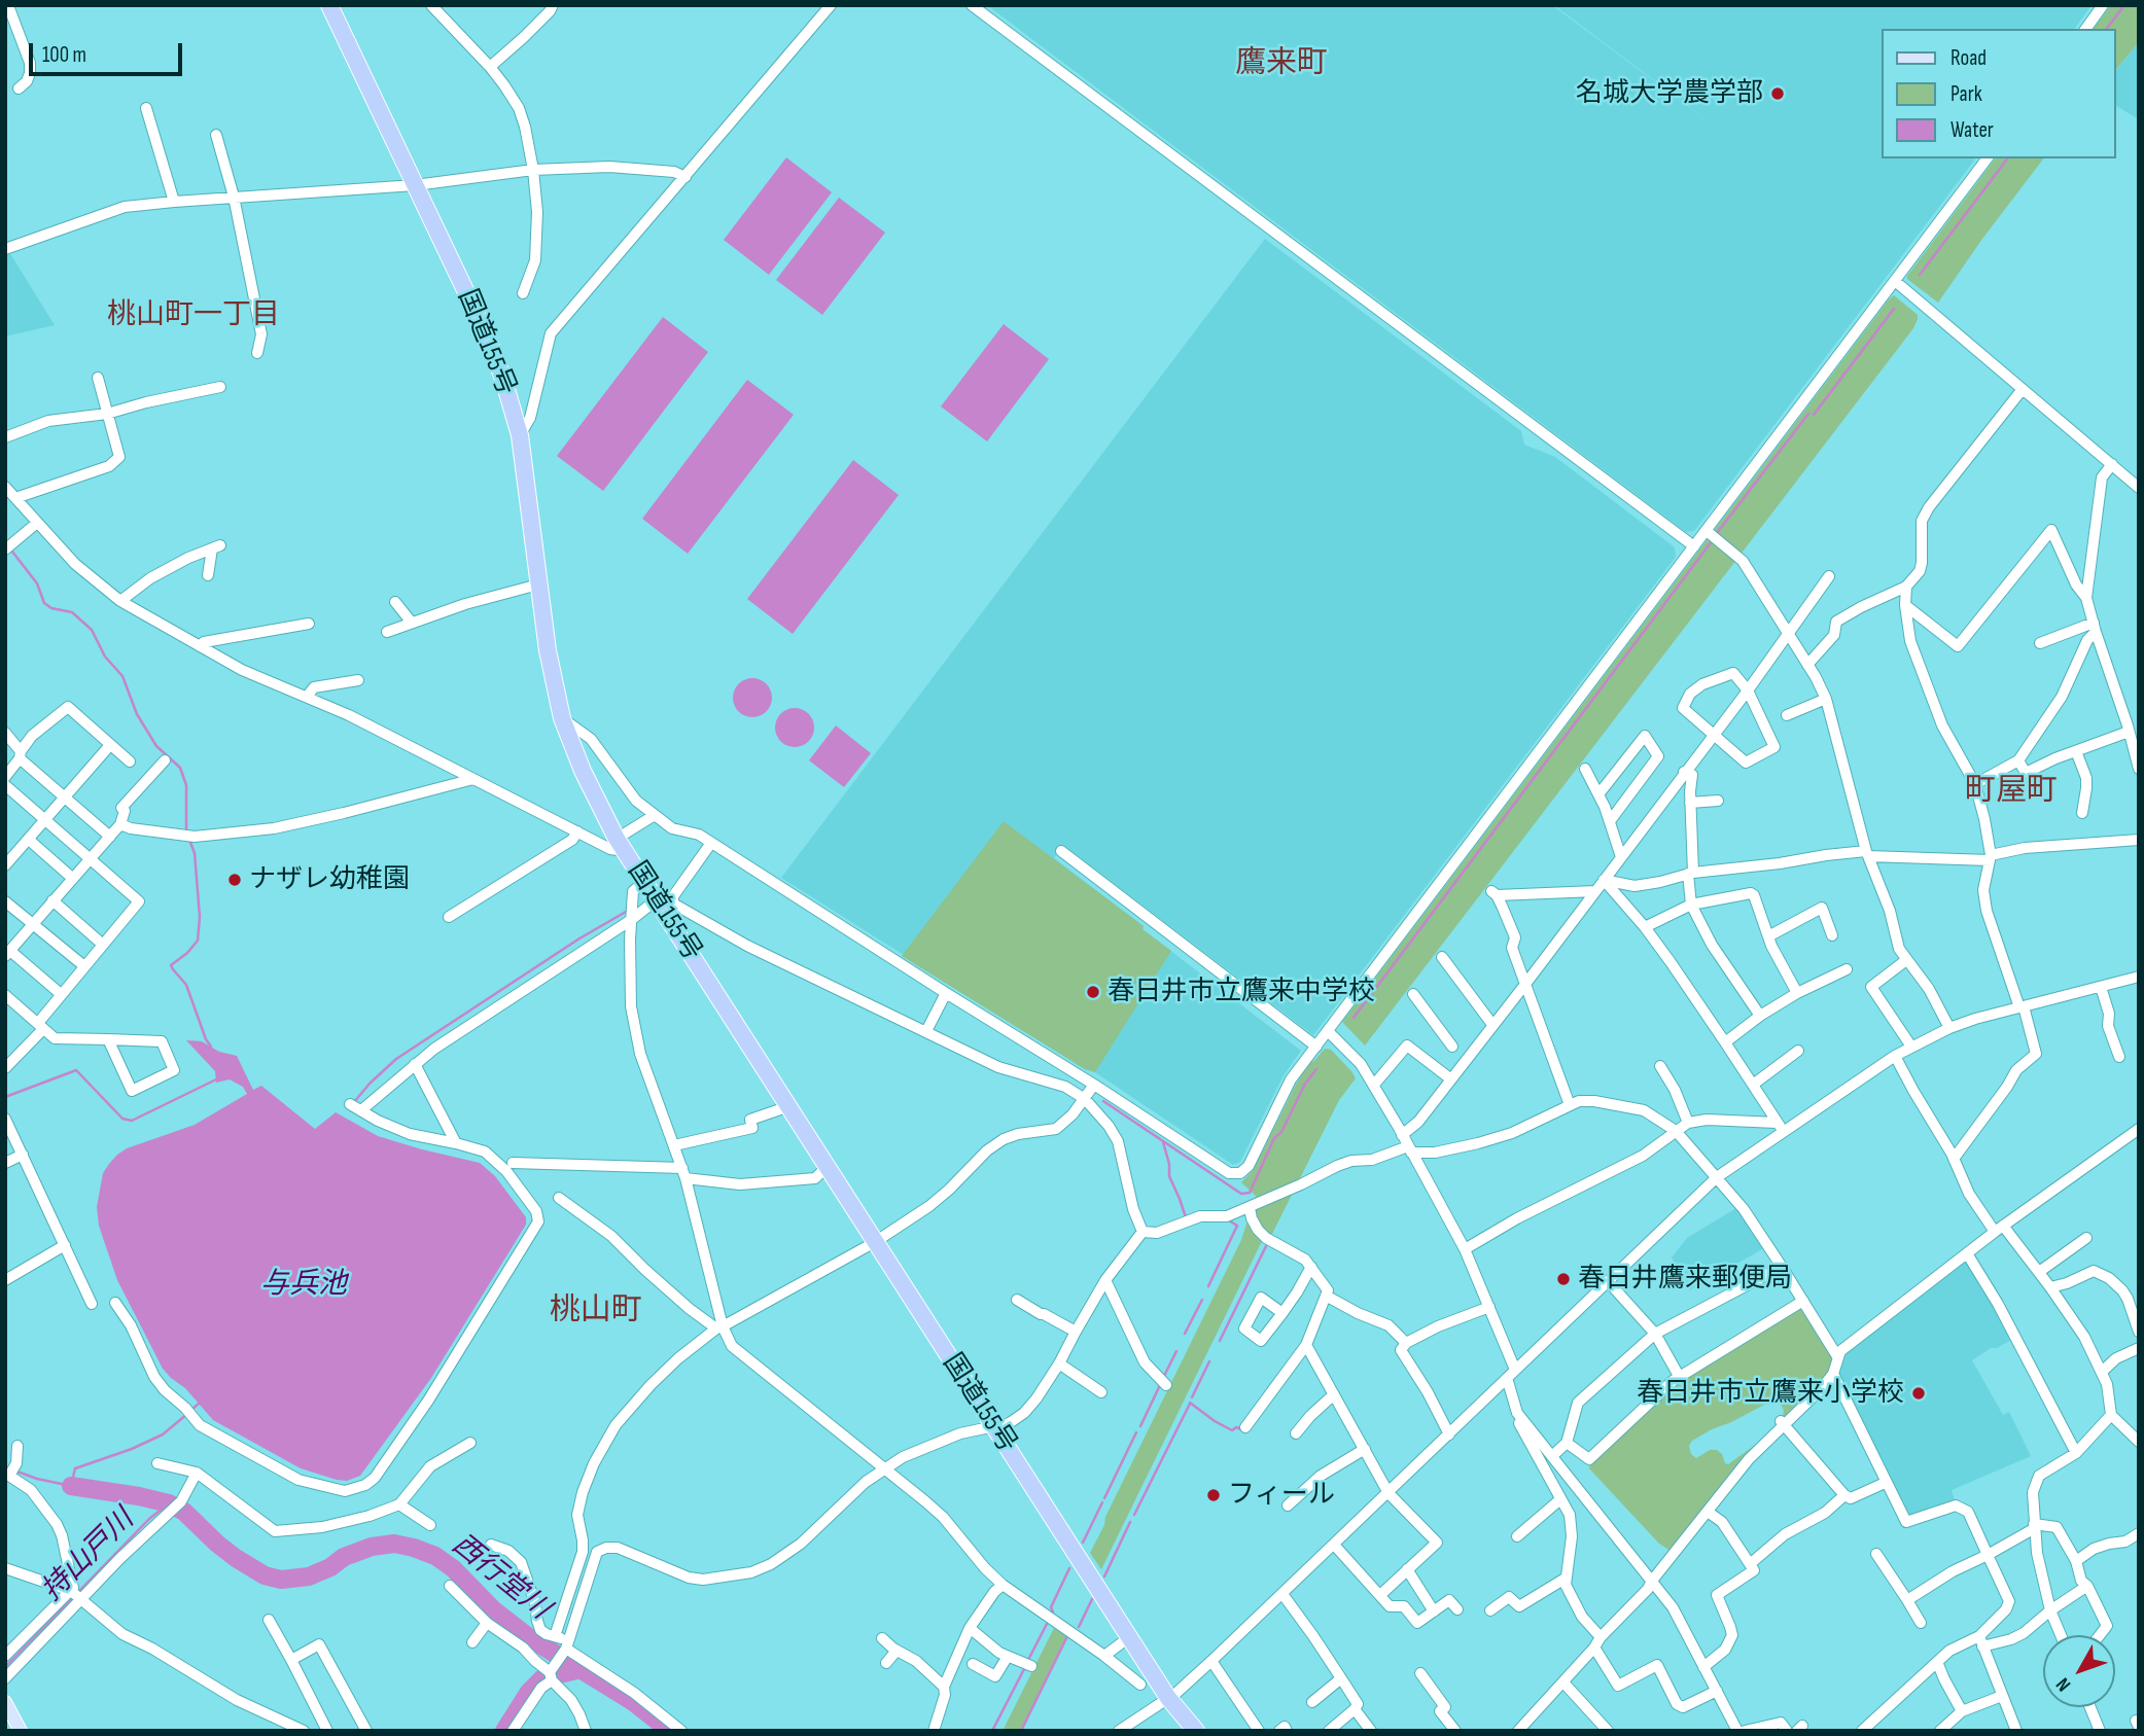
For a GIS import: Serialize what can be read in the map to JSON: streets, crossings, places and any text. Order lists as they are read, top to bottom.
{
  "streets": {
    "highway": ["国道155号"]
  },
  "districts": [
    "鷹来町",
    "桃山町一丁目",
    "町屋町",
    "桃山町"
  ],
  "water": ["与兵池", "持山戸川", "西行堂川"],
  "places": [
    "名城大学農学部",
    "ナザレ幼稚園",
    "春日井市立鷹来中学校",
    "春日井鷹来郵便局",
    "春日井市立鷹来小学校",
    "フィール"
  ],
  "legend": ["Road", "Park", "Water"],
  "scale_bar": "100 m",
  "north": "bottom left"
}
